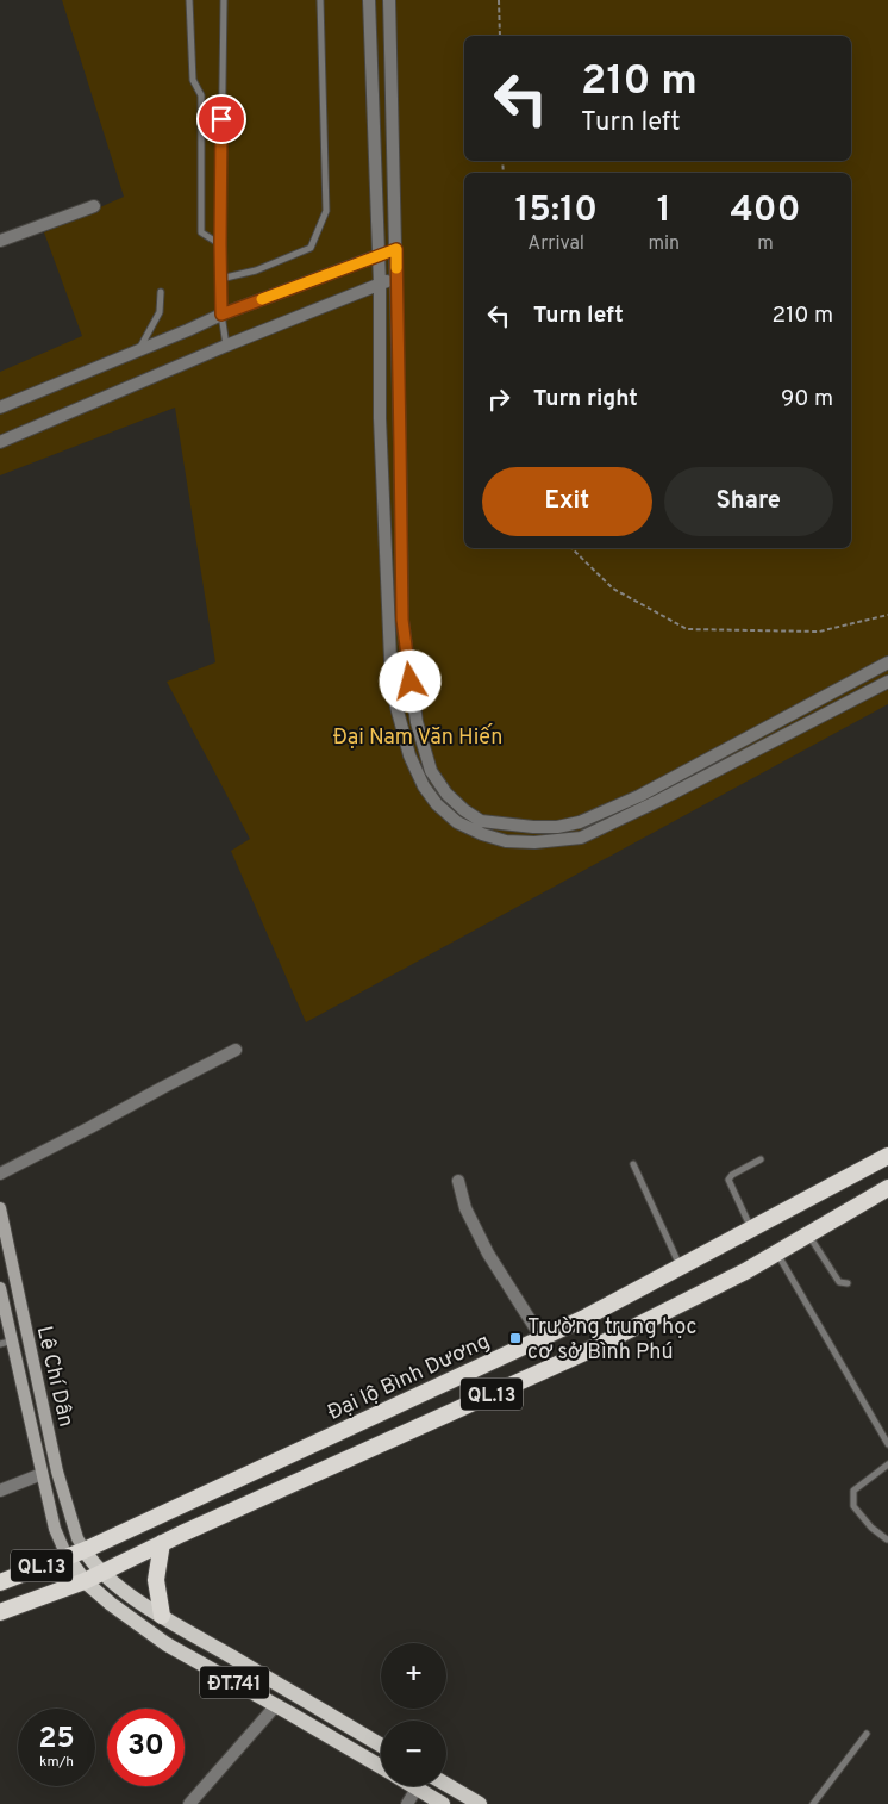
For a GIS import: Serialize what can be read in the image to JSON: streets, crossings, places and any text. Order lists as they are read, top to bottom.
{
  "streets": {
    "highway": ["Đại lộ Bình Dương", "QL.13"],
    "main road": ["Lê Chí Dân", "ĐT.741"]
  },
  "crossings": [
    ["Lê Chí Dân", "Đại lộ Bình Dương"],
    ["QL.13", "ĐT.741"]
  ],
  "parks": ["Đại Nam Văn Hiến"],
  "places": {
    "transit": ["Trường trung học cơ sở Bình Phú"]
  },
  "page": {
    "turn": ["210 m", "Turn left"],
    "eta": [
      "15:10",
      "Arrival",
      "1",
      "min",
      "400",
      "m"
    ],
    "list": [
      {
        "name": "Turn left",
        "value": "210 m"
      },
      {
        "name": "Turn right",
        "value": "90 m"
      }
    ],
    "buttons": ["Exit", "Share"],
    "map_buttons": ["+", "−"],
    "speed": "25 km/h",
    "limit": "30"
  }
}
